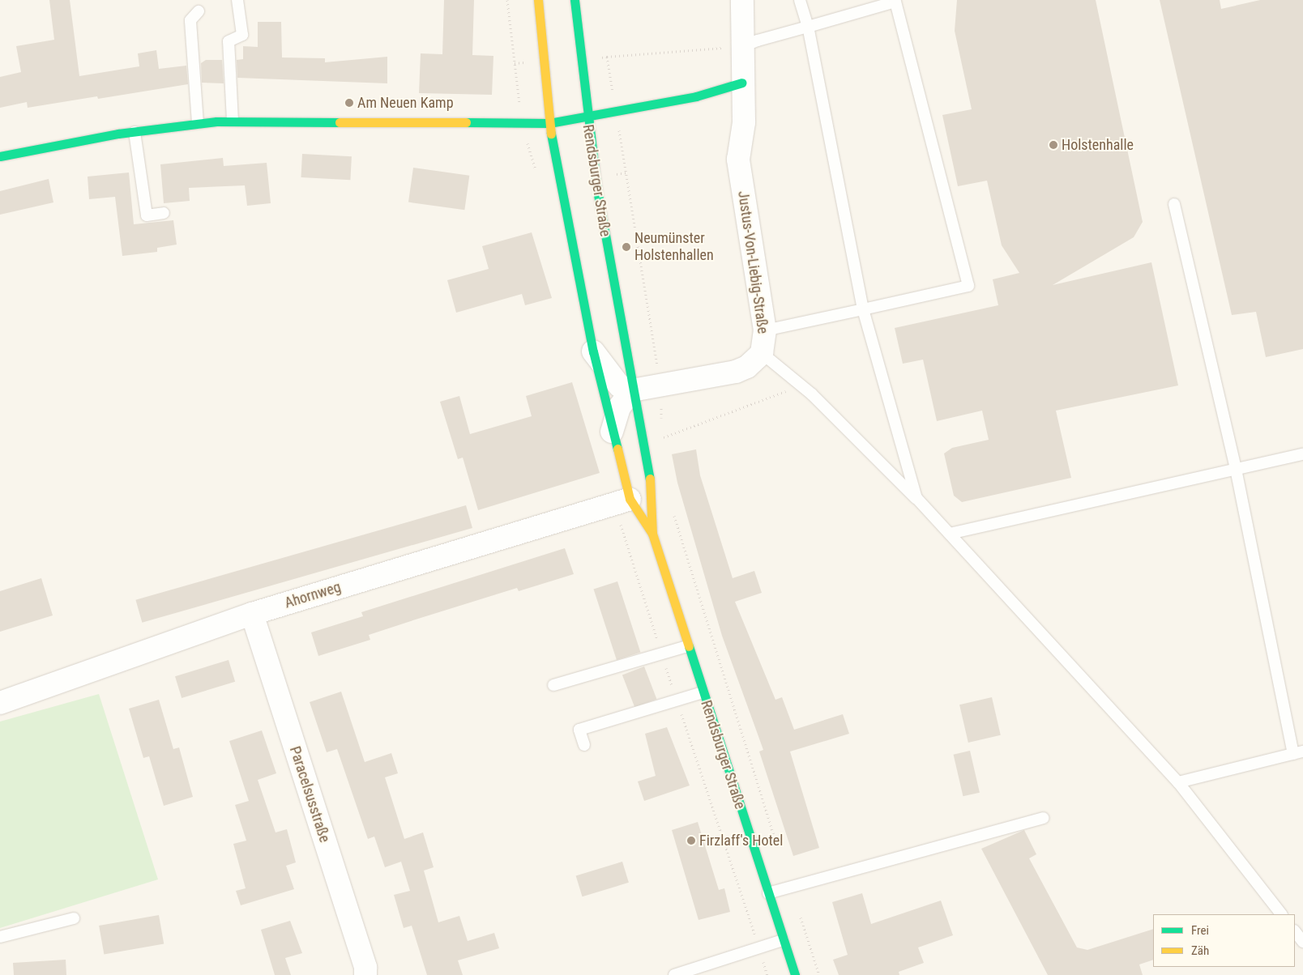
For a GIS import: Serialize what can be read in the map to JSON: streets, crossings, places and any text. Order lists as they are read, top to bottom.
{
  "streets": {
    "main road": ["Rendsburger Straße"],
    "street": ["Justus-Von-Liebig-Straße", "Ahornweg", "Paracelsusstraße"]
  },
  "crossings": [
    ["Rendsburger Straße", "Justus-Von-Liebig-Straße"],
    ["Rendsburger Straße", "Ahornweg"],
    ["Ahornweg", "Paracelsusstraße"]
  ],
  "places": [
    "Am Neuen Kamp",
    "Holstenhalle",
    "Neumünster Holstenhallen",
    "Firzlaff's Hotel"
  ],
  "legend": ["Frei", "Zäh"]
}
